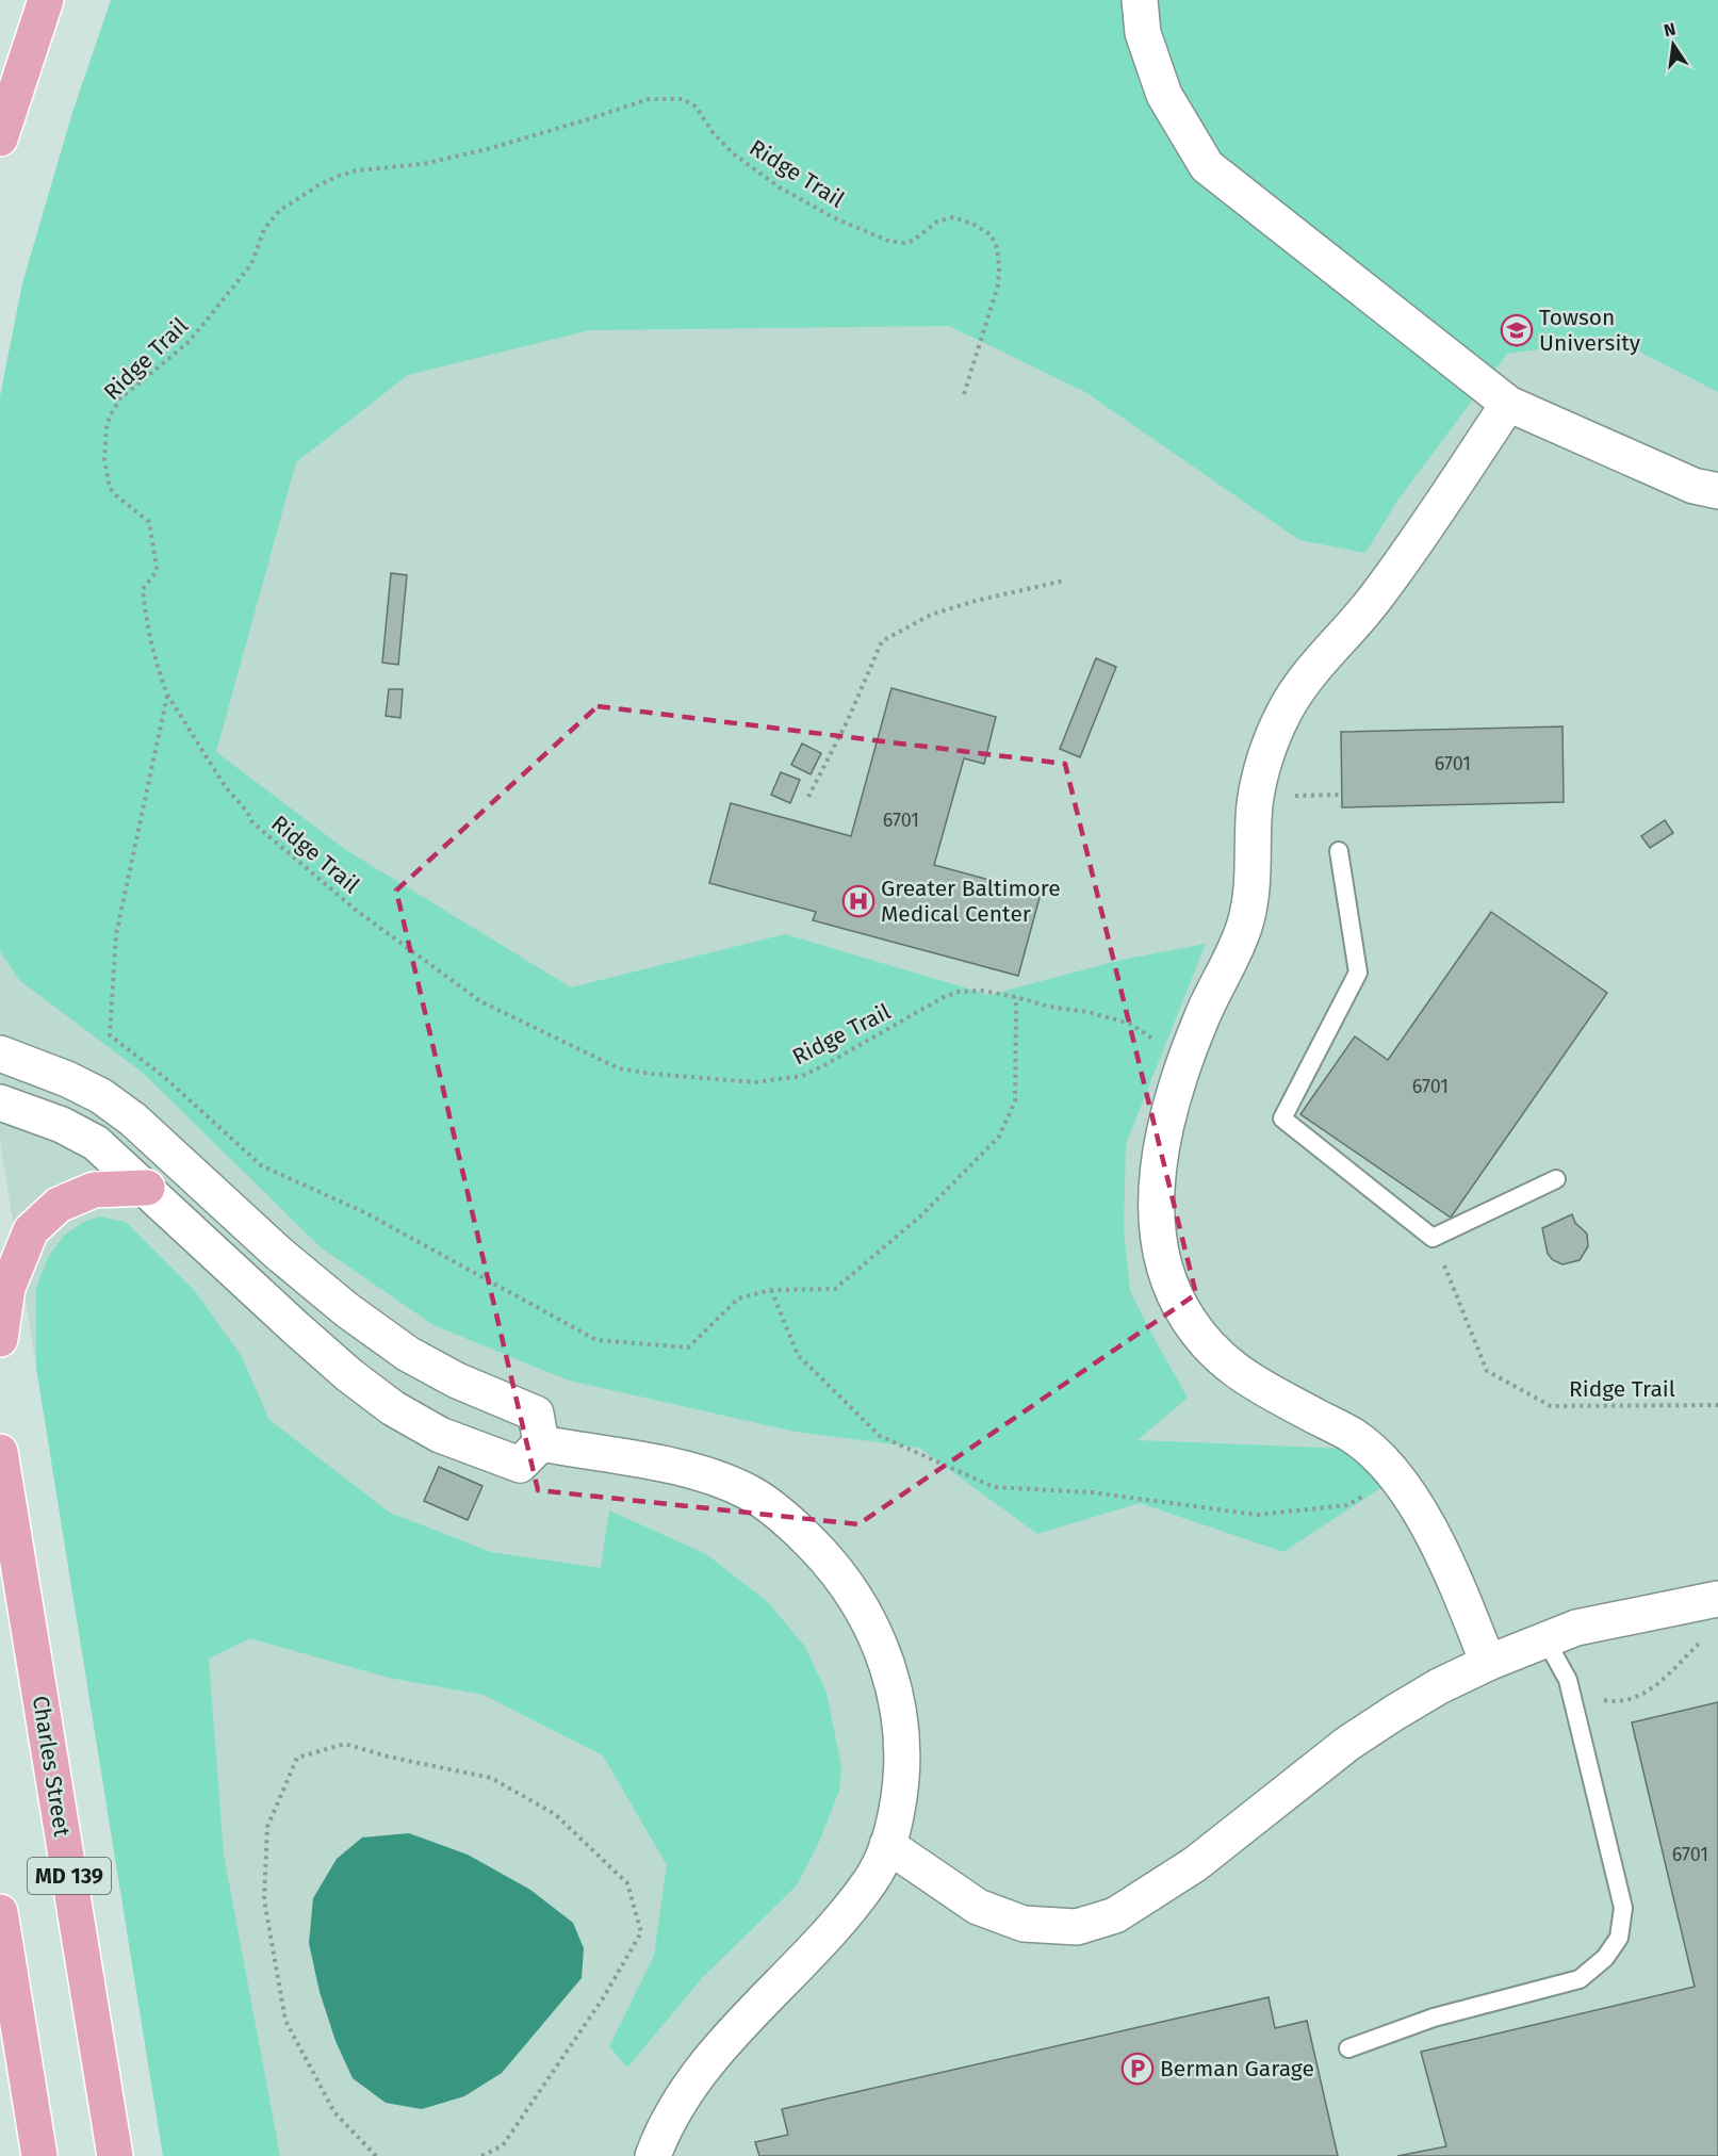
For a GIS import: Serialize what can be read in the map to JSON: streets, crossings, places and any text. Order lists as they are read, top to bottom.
{
  "streets": {
    "main road": ["Charles Street", "MD 139"],
    "path": ["Ridge Trail"]
  },
  "places": {
    "school or university": ["Towson University"],
    "hospital": ["Greater Baltimore Medical Center"],
    "parking": ["Berman Garage"]
  },
  "house_numbers": [
    "6701",
    "6701",
    "6701",
    "6701"
  ],
  "north": "top"
}
